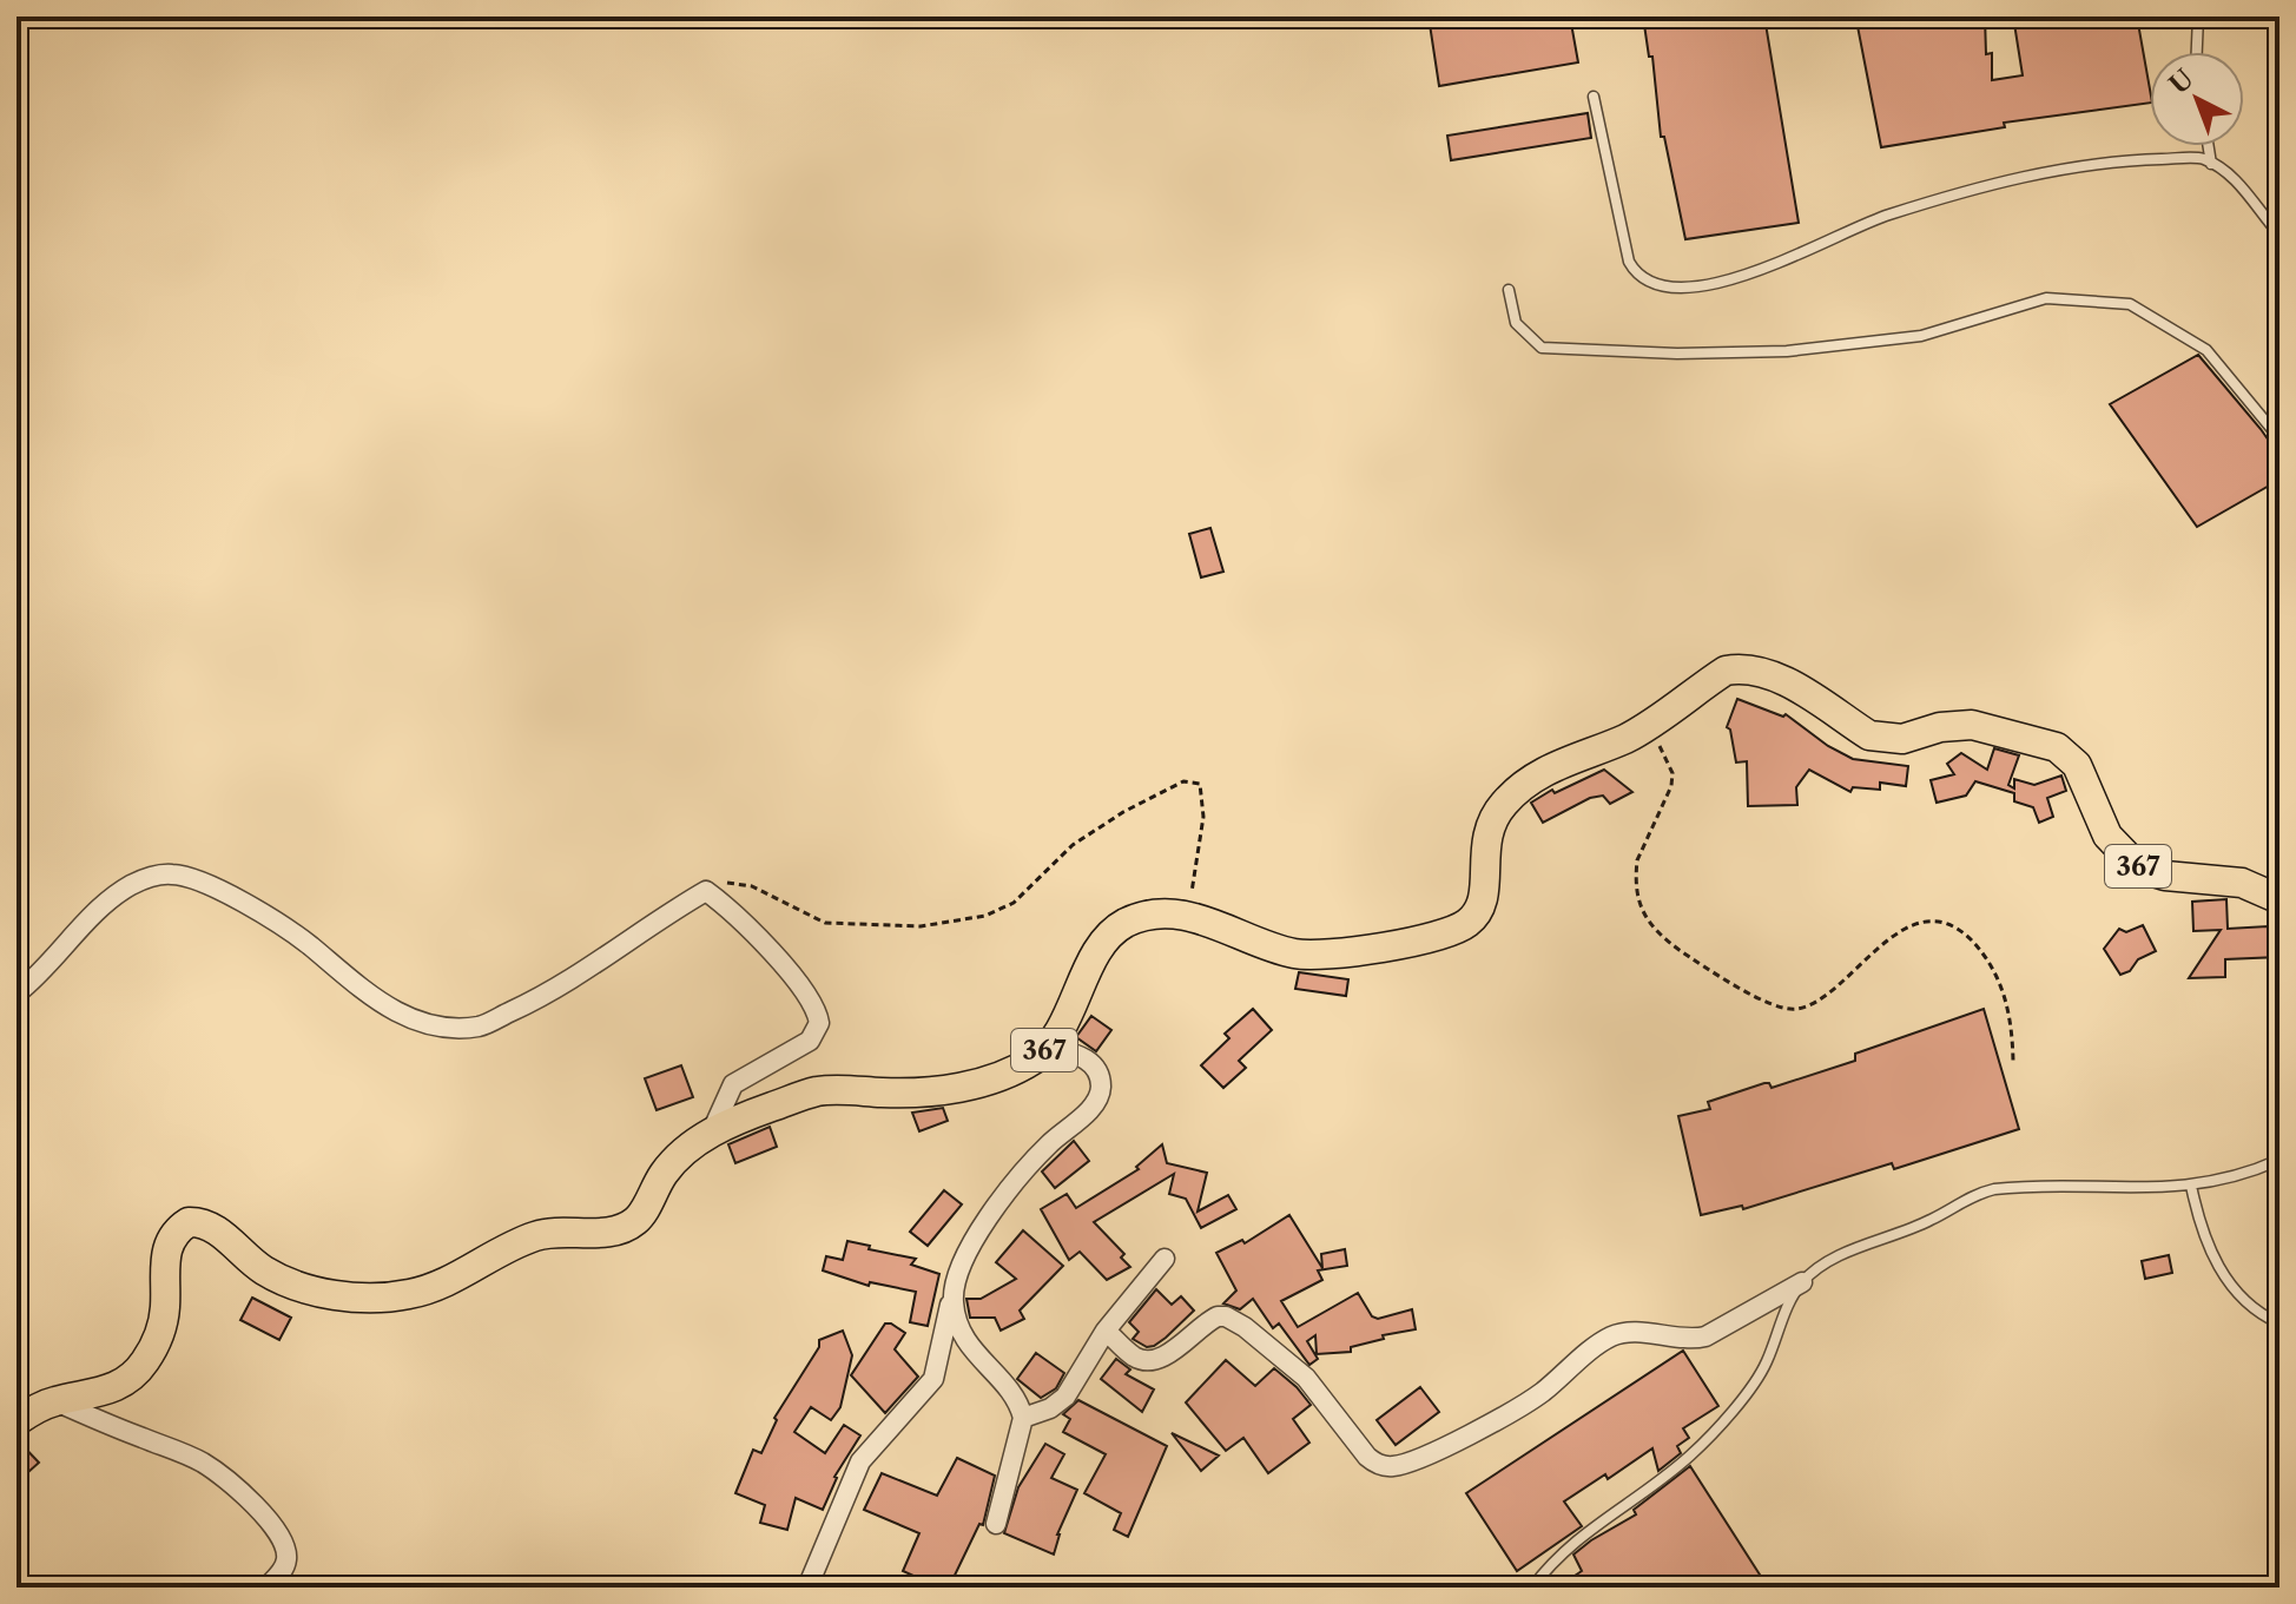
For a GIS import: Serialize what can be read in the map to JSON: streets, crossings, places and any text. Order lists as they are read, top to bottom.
{
  "streets": {
    "main road": ["367"]
  },
  "north": "top left"
}
